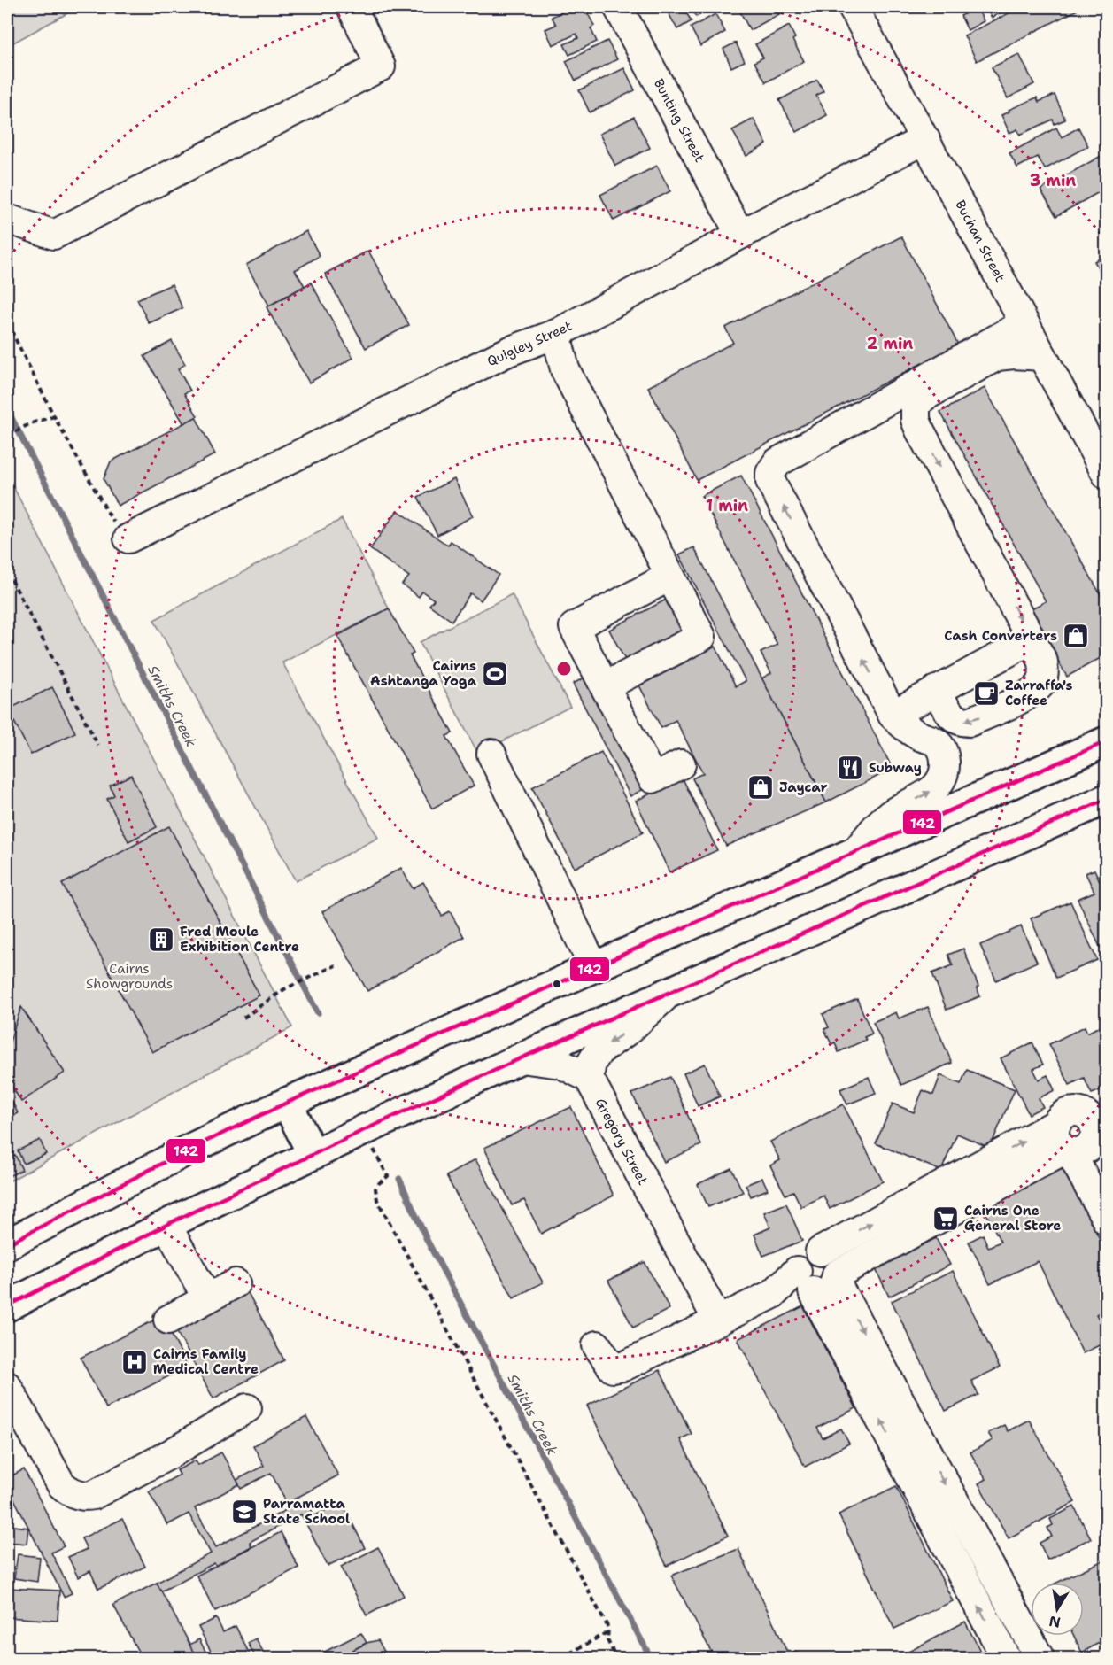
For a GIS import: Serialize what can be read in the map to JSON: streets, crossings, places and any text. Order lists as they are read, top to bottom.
{
  "streets": {
    "street": [
      "Bunting Street",
      "Buchan Street",
      "Quigley Street",
      "Gregory Street"
    ]
  },
  "crossings": [
    ["Bunting Street", "Quigley Street"],
    ["Buchan Street", "Quigley Street"]
  ],
  "water": ["Smiths Creek"],
  "parks": ["Cairns Showgrounds"],
  "places": {
    "shop": ["Cash Converters", "Jaycar"],
    "sports": ["Cairns Ashtanga Yoga"],
    "cafe": ["Zarraffa's Coffee"],
    "restaurant": ["Subway"],
    "building": ["Fred Moule Exhibition Centre"],
    "supermarket": ["Cairns One General Store"],
    "hospital": ["Cairns Family Medical Centre"],
    "school or university": ["Parramatta State School"]
  },
  "lines": ["transit line 142"],
  "north": "bottom",
  "rings": ["3 min", "2 min", "1 min"]
}
